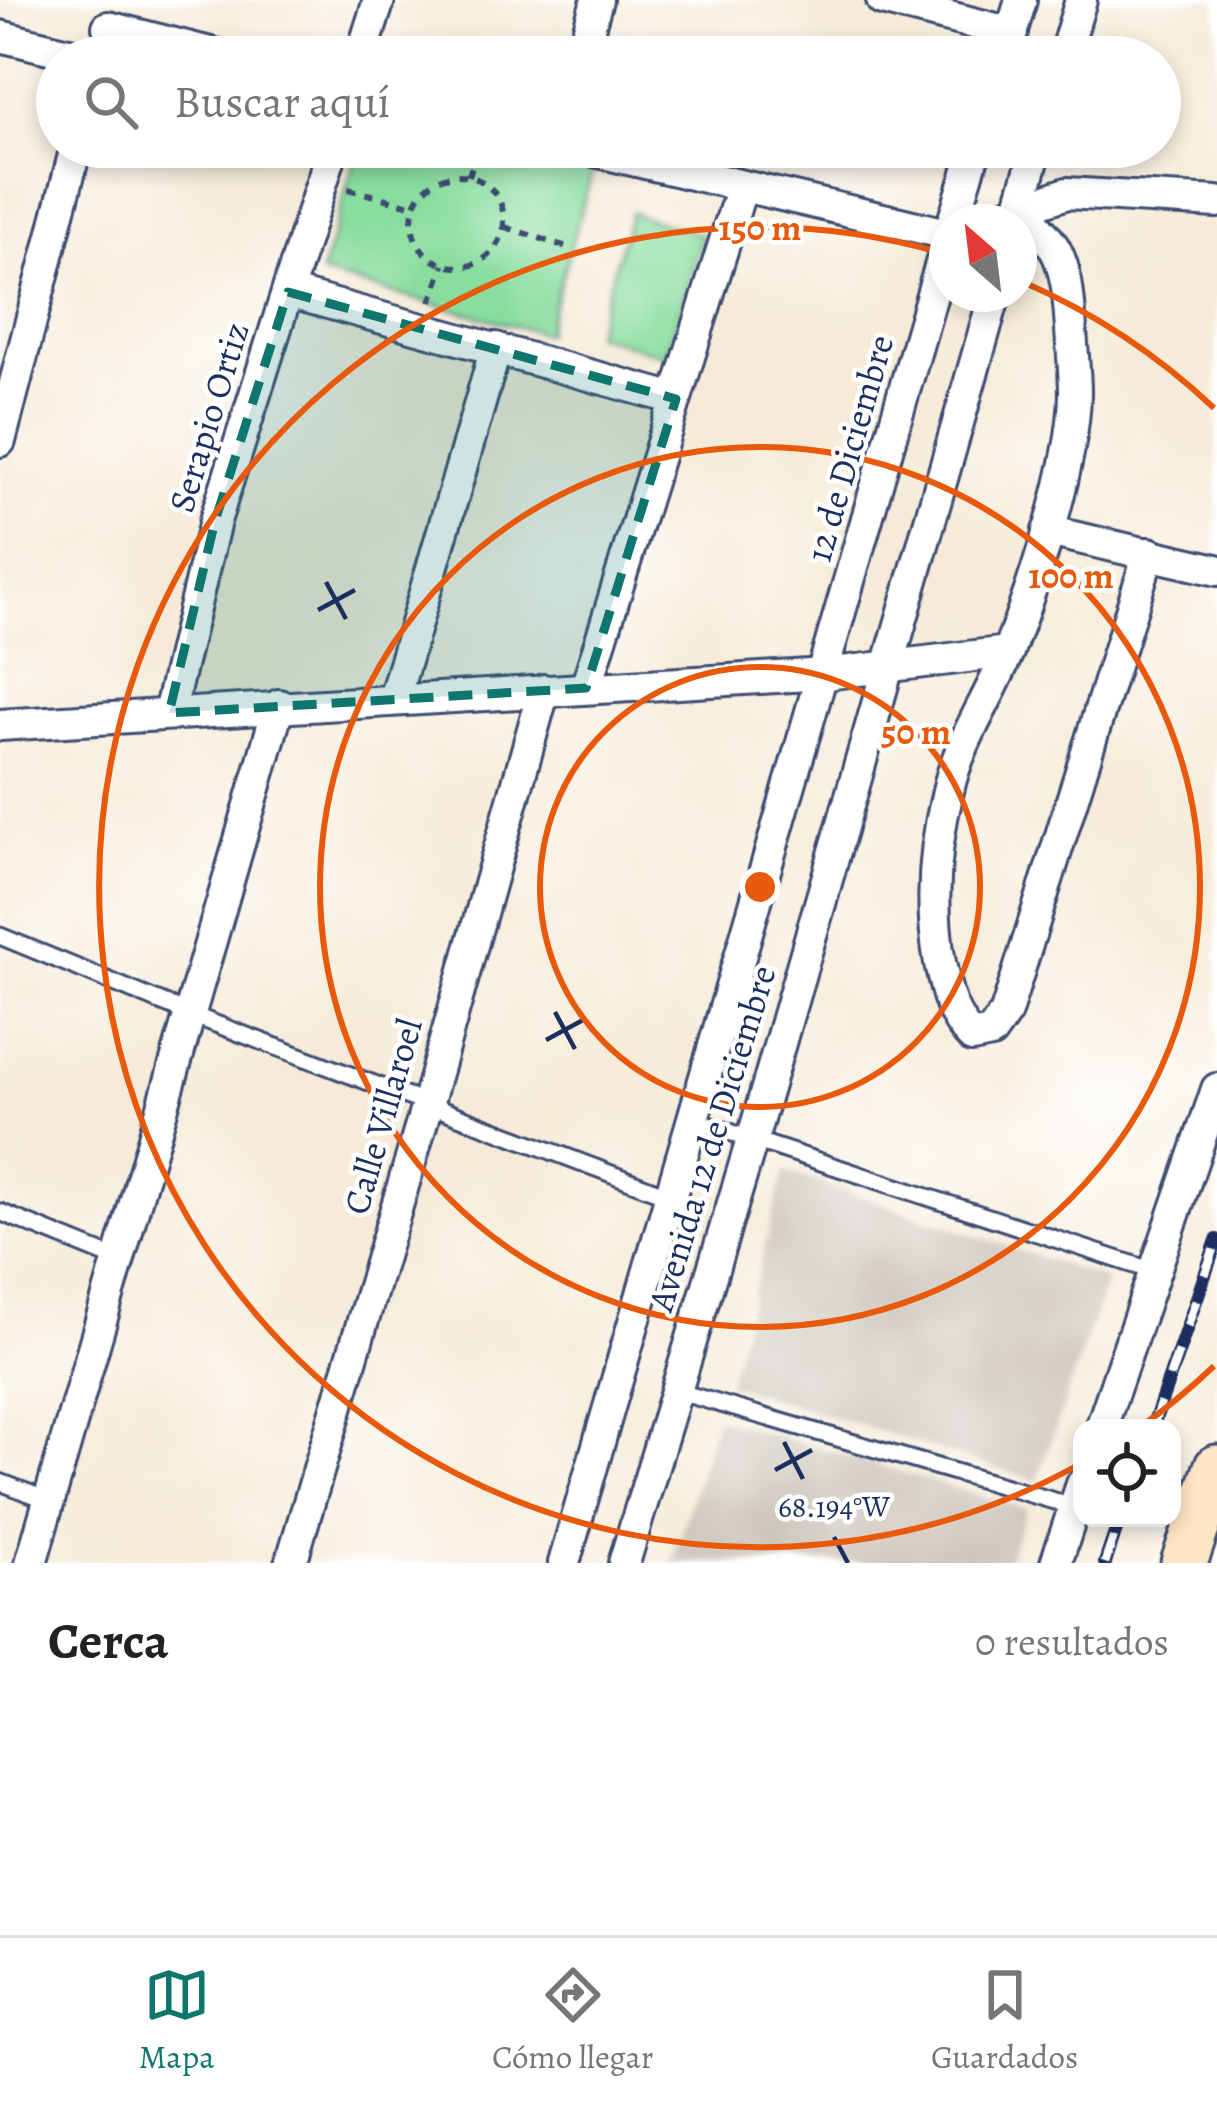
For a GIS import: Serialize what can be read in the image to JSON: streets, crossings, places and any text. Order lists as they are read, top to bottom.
{
  "streets": {
    "street": [
      "Serapio Ortiz",
      "12 de Diciembre",
      "Calle Villaroel",
      "Avenida 12 de Diciembre"
    ]
  },
  "crossings": [
    ["12 de Diciembre", "Avenida 12 de Diciembre"]
  ],
  "north": "top left",
  "page": {
    "search": "Buscar aquí",
    "heading": ["Cerca", "0 resultados"],
    "nav": ["Mapa", "Cómo llegar", "Guardados"]
  },
  "coordinates": ["68.194°W"],
  "rings": ["150 m", "100 m", "50 m"]
}
